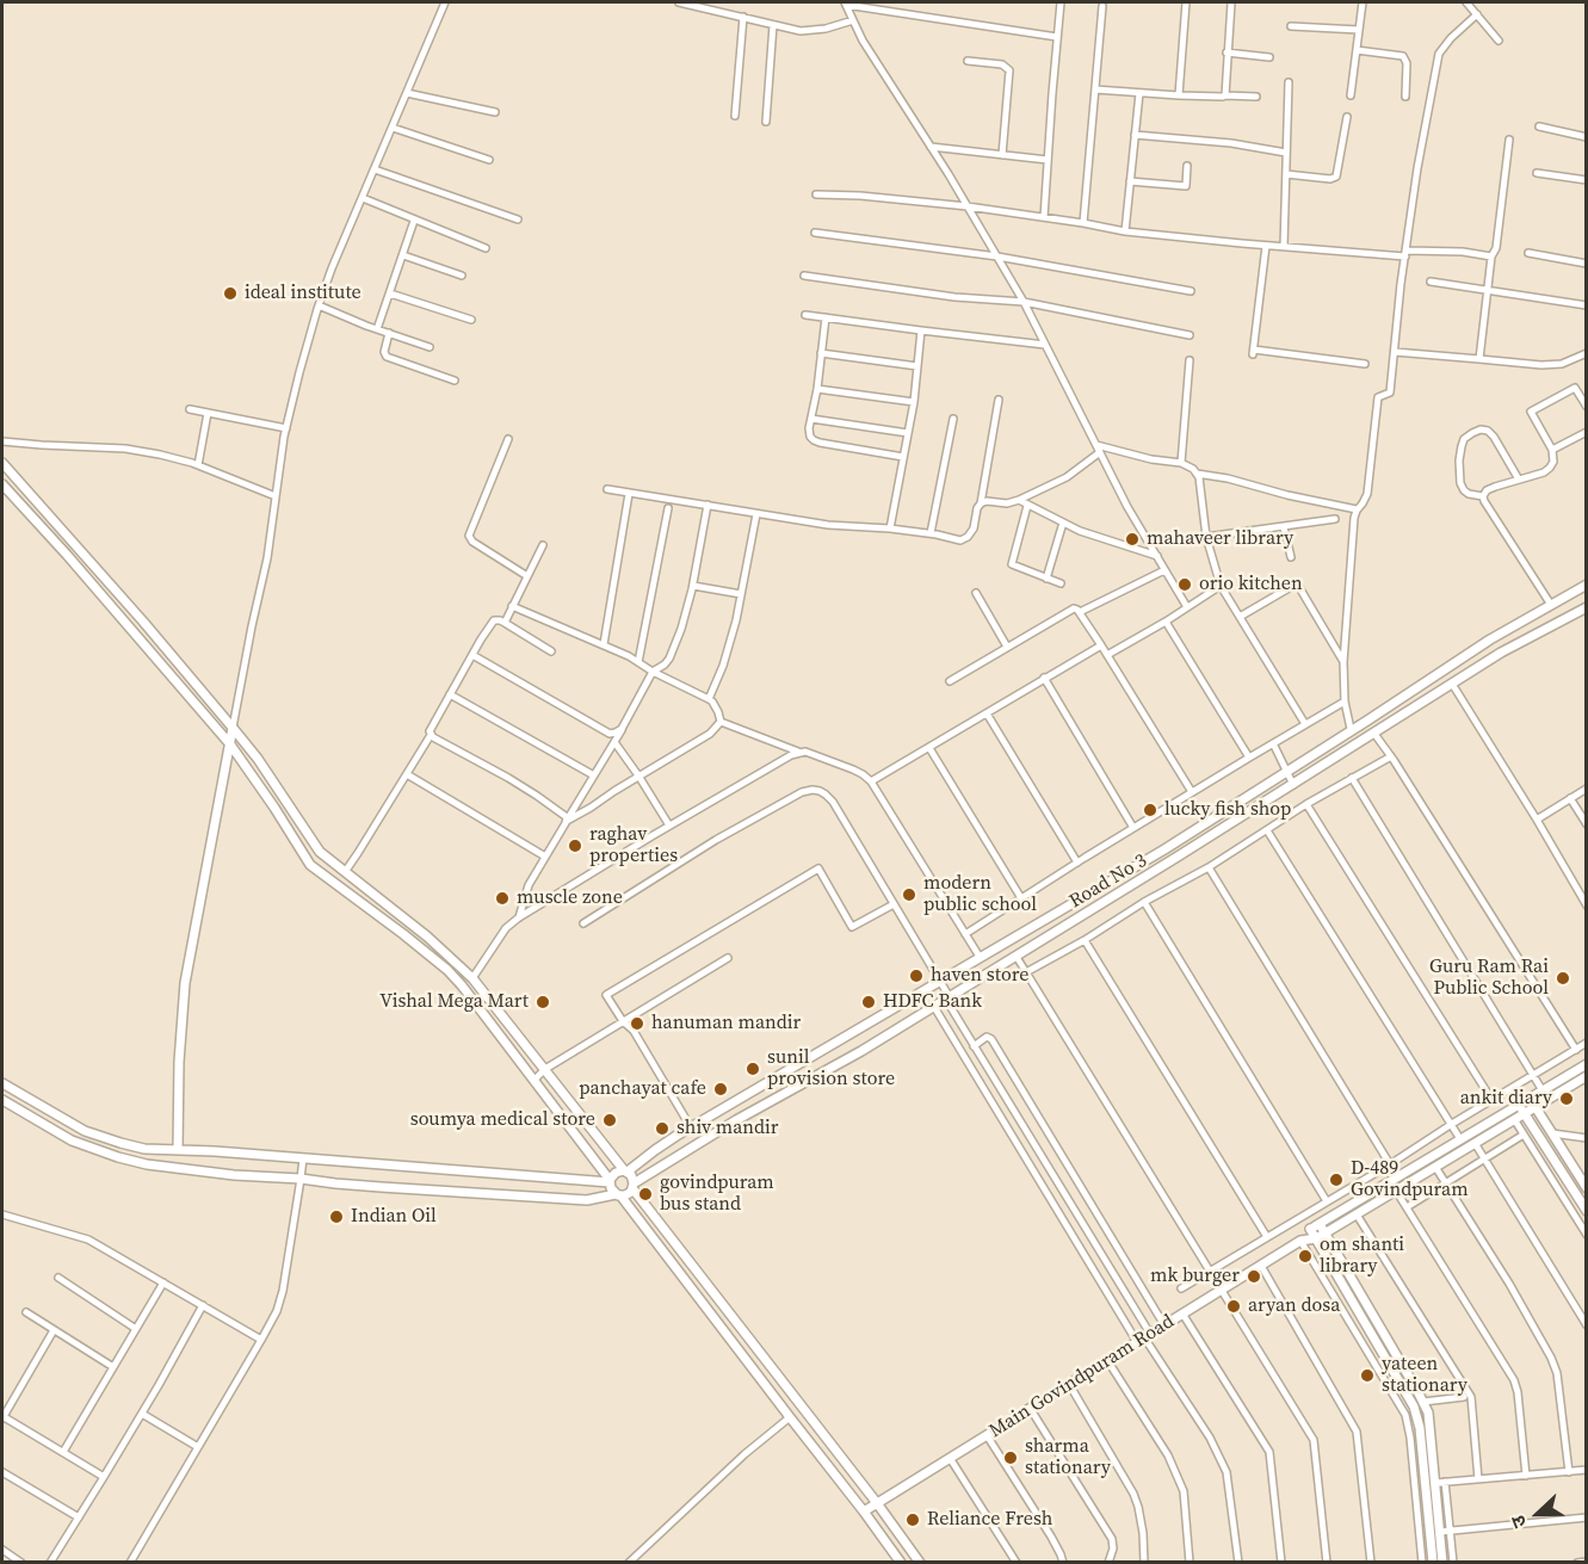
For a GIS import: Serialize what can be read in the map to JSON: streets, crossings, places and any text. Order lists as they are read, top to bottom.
{
  "streets": {
    "street": ["Road No 3", "Main Govindpuram Road"]
  },
  "places": [
    "ideal institute",
    "mahaveer library",
    "orio kitchen",
    "lucky fish shop",
    "raghav properties",
    "modern public school",
    "muscle zone",
    "haven store",
    "Guru Ram Rai Public School",
    "Vishal Mega Mart",
    "HDFC Bank",
    "hanuman mandir",
    "sunil provision store",
    "panchayat cafe",
    "ankit diary",
    "soumya medical store",
    "shiv mandir",
    "D-489 Govindpuram",
    "govindpuram bus stand",
    "Indian Oil",
    "om shanti library",
    "mk burger",
    "aryan dosa",
    "yateen stationary",
    "sharma stationary",
    "Reliance Fresh"
  ],
  "north": "left"
}
